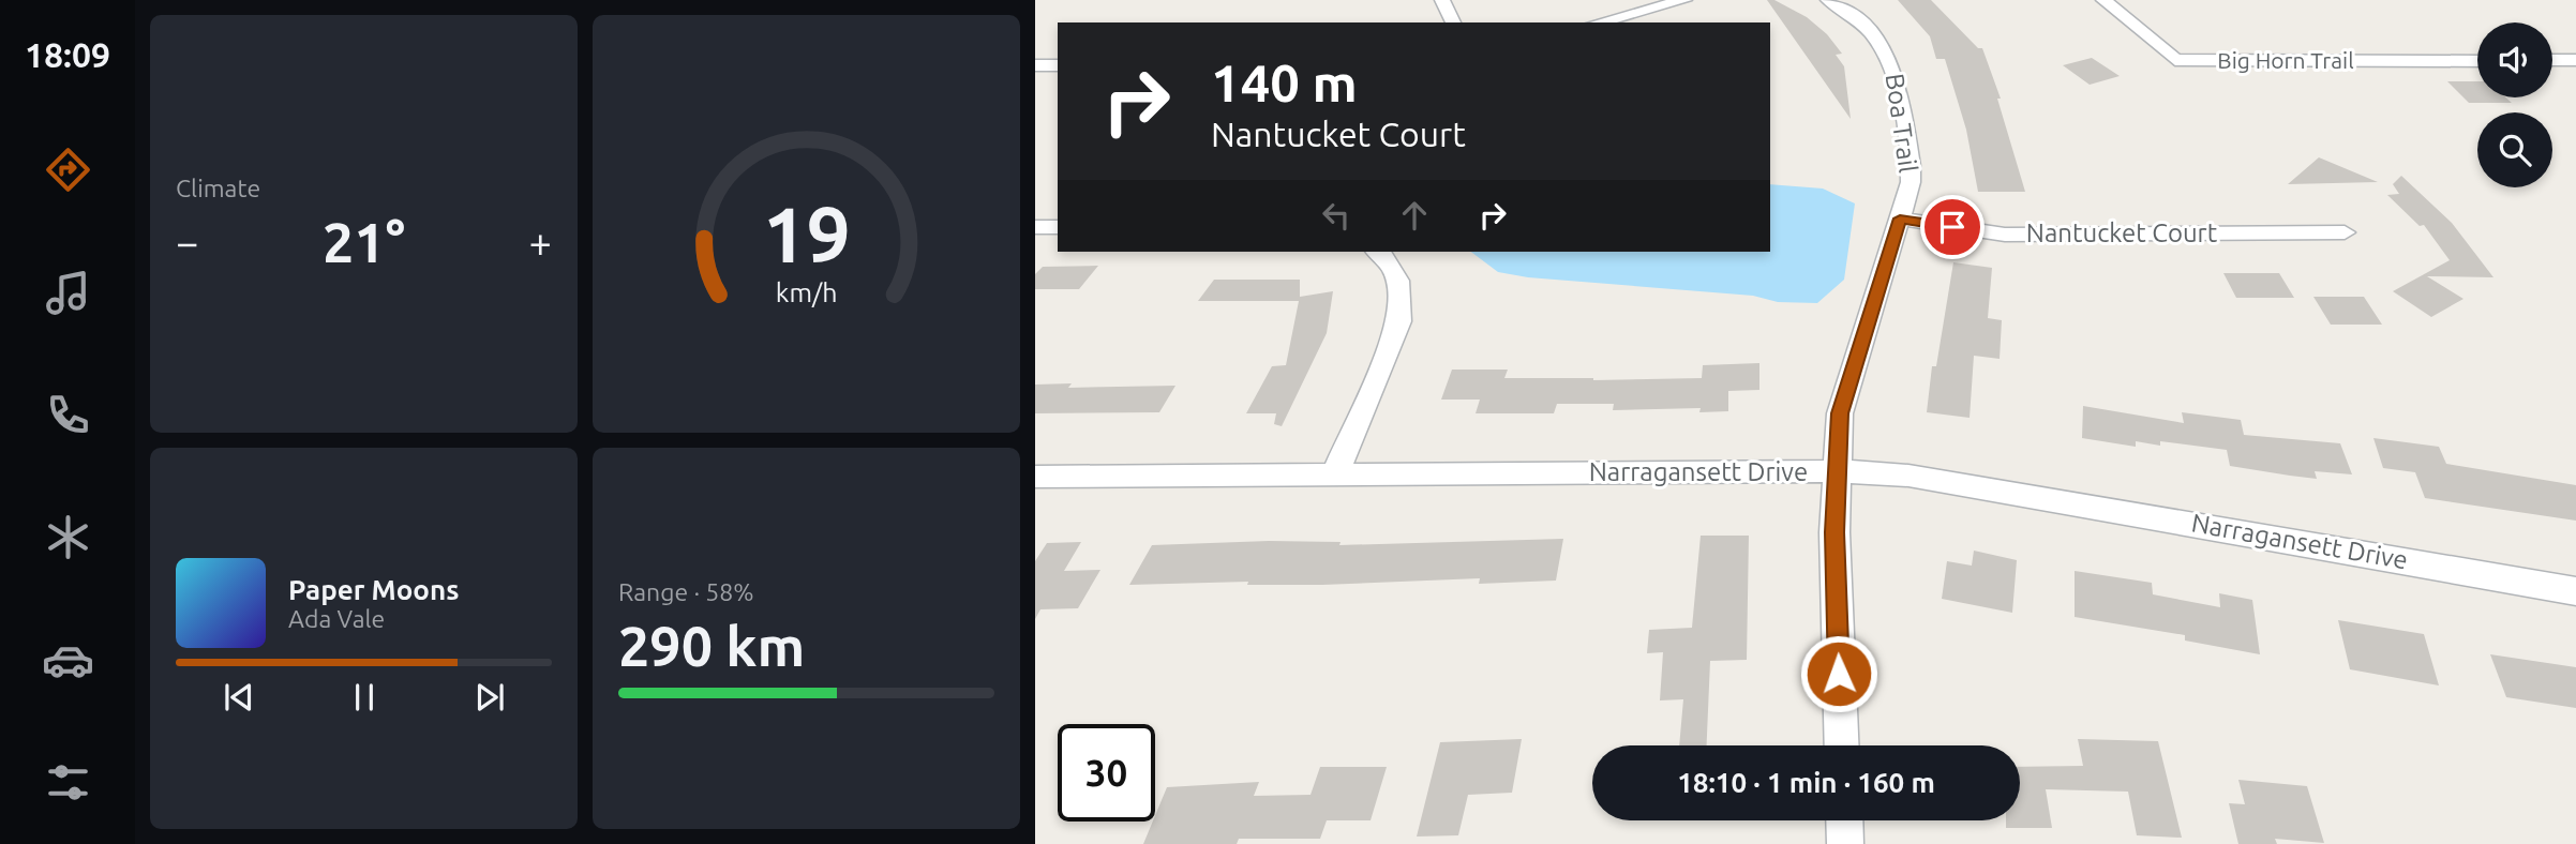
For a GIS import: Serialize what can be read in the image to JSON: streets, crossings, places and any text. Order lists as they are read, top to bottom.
{
  "streets": {
    "street": [
      "Big Horn Trail",
      "Boa Trail",
      "Nantucket Court",
      "Narragansett Drive"
    ]
  },
  "crossings": [
    ["Boa Trail", "Nantucket Court"],
    ["Boa Trail", "Narragansett Drive"]
  ],
  "page": {
    "tabs": "18:09",
    "tile": [
      "Climate",
      ["Range · 58%", "290 km"]
    ],
    "turn": ["140 m", "Nantucket Court"],
    "heat": ["−", "21°", "+"],
    "song": ["Paper Moons", "Ada Vale"],
    "limit": "30",
    "trip": "18:10 · 1 min · 160 m",
    "gauge": ["19", "km/h"]
  }
}
